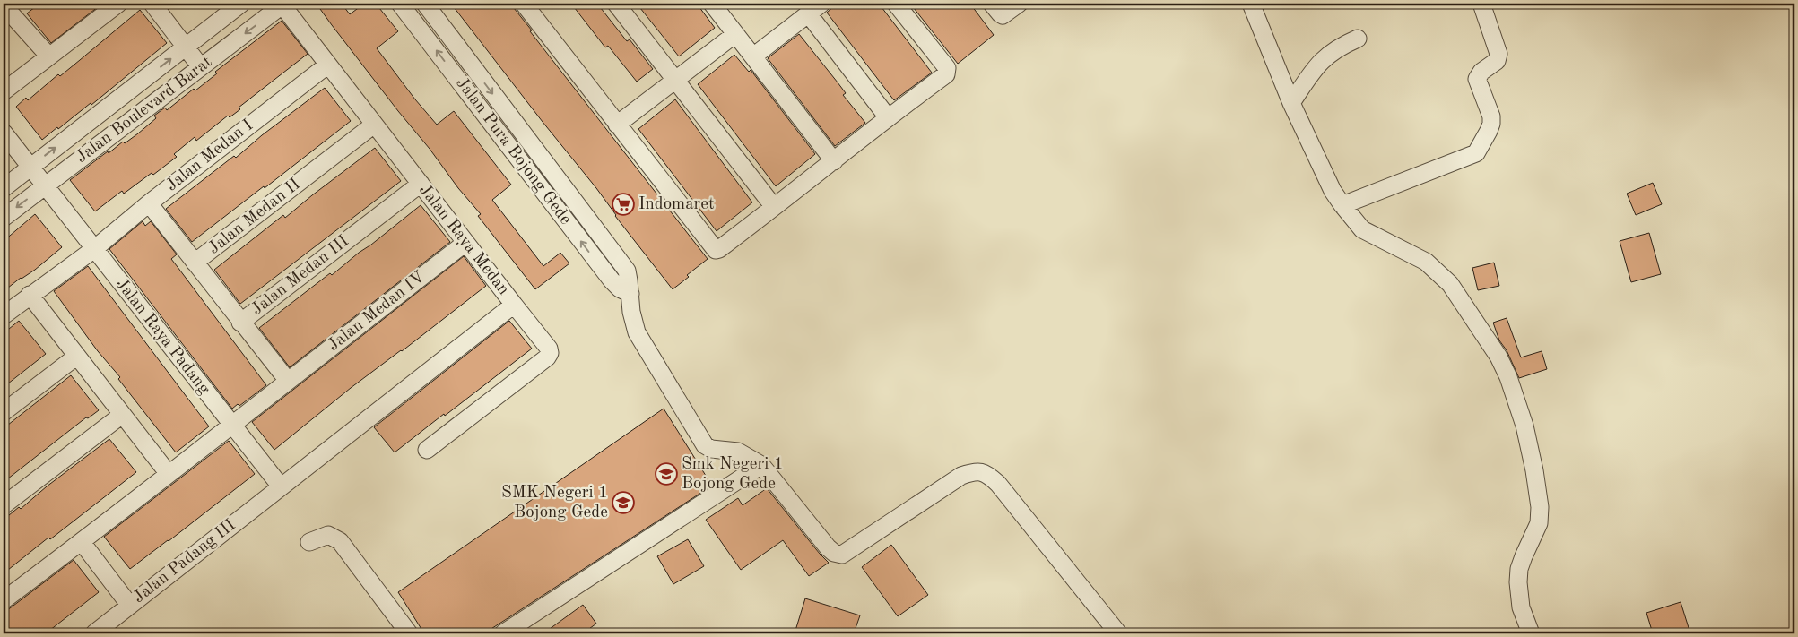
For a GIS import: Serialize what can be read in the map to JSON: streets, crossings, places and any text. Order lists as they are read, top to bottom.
{
  "streets": {
    "street": [
      "Jalan Boulevard Barat",
      "Jalan Pura Bojong Gede",
      "Jalan Medan I",
      "Jalan Medan II",
      "Jalan Raya Medan",
      "Jalan Medan III",
      "Jalan Medan IV",
      "Jalan Raya Padang",
      "Jalan Padang III"
    ]
  },
  "crossings": [
    ["Jalan Boulevard Barat", "Jalan Raya Medan"],
    ["Jalan Boulevard Barat", "Jalan Raya Padang"],
    ["Jalan Medan I", "Jalan Medan II"],
    ["Jalan Medan I", "Jalan Raya Medan"],
    ["Jalan Medan I", "Jalan Raya Padang"],
    ["Jalan Medan II", "Jalan Raya Medan"],
    ["Jalan Medan II", "Jalan Medan III"],
    ["Jalan Raya Medan", "Jalan Medan III"],
    ["Jalan Raya Medan", "Jalan Medan IV"],
    ["Jalan Raya Medan", "Jalan Raya Padang"],
    ["Jalan Raya Medan", "Jalan Padang III"],
    ["Jalan Medan IV", "Jalan Raya Padang"],
    ["Jalan Raya Padang", "Jalan Padang III"]
  ],
  "places": {
    "supermarket": ["Indomaret"],
    "school or university": ["Smk Negeri 1 Bojong Gede", "SMK Negeri 1 Bojong Gede"]
  }
}
